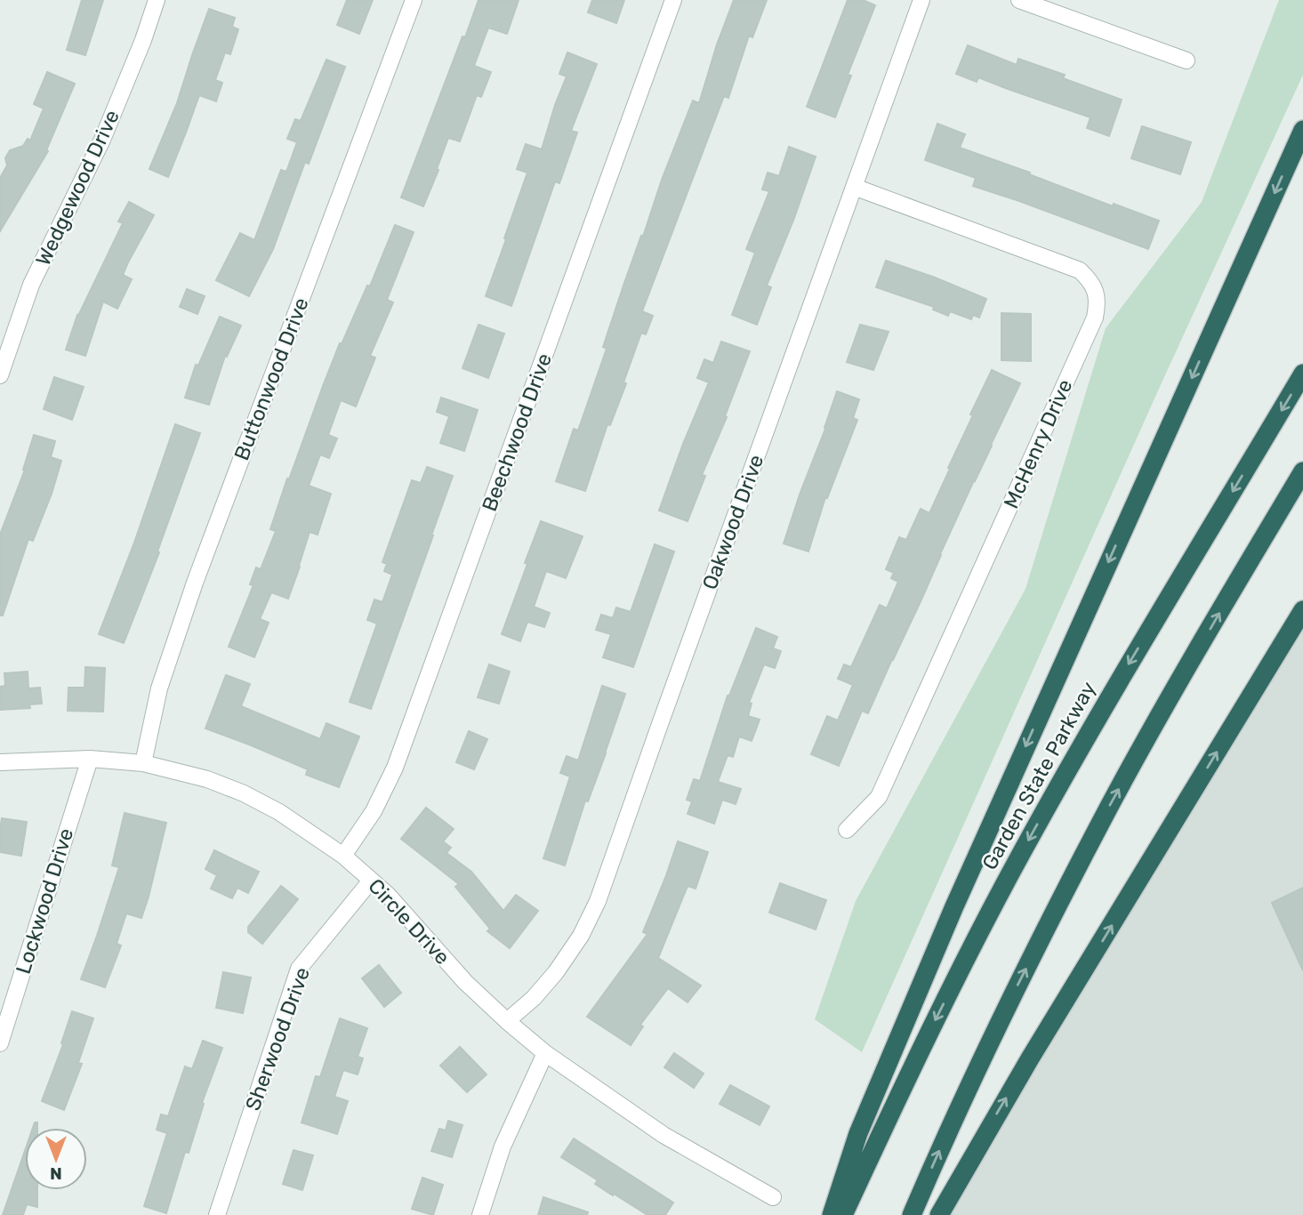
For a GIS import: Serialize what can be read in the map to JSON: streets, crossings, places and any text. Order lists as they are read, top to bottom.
{
  "streets": {
    "highway": ["Garden State Parkway"],
    "street": [
      "Wedgewood Drive",
      "Buttonwood Drive",
      "Beechwood Drive",
      "McHenry Drive",
      "Oakwood Drive",
      "Lockwood Drive",
      "Circle Drive",
      "Sherwood Drive"
    ]
  },
  "crossings": [
    ["Buttonwood Drive", "Circle Drive"],
    ["Beechwood Drive", "Circle Drive"],
    ["McHenry Drive", "Oakwood Drive"],
    ["Oakwood Drive", "Circle Drive"],
    ["Lockwood Drive", "Circle Drive"],
    ["Circle Drive", "Sherwood Drive"]
  ],
  "north": "bottom"
}
